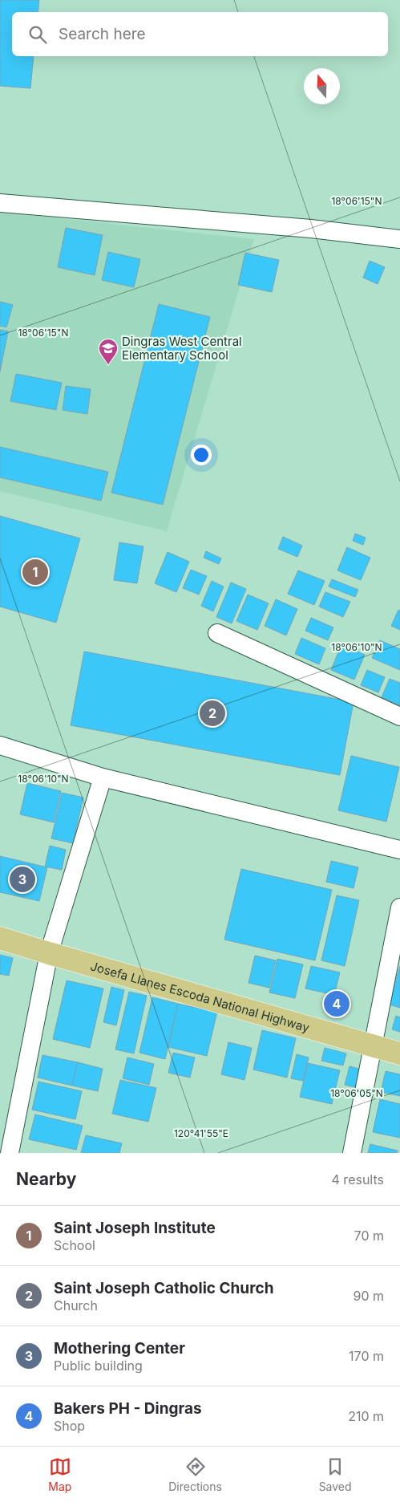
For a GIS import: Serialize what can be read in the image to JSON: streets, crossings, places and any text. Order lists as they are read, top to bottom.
{
  "streets": {
    "main road": ["Josefa Llanes Escoda National Highway"]
  },
  "places": {
    "school or university": ["Dingras West Central Elementary School"]
  },
  "north": "top",
  "page": {
    "search": "Search here",
    "pins": [
      "1",
      "2",
      "3",
      "4"
    ],
    "heading": ["Nearby", "4 results"],
    "list": [
      {
        "mark": "1",
        "name": "Saint Joseph Institute",
        "note": "School",
        "value": "70 m"
      },
      {
        "mark": "2",
        "name": "Saint Joseph Catholic Church",
        "note": "Church",
        "value": "90 m"
      },
      {
        "mark": "3",
        "name": "Mothering Center",
        "note": "Public building",
        "value": "170 m"
      },
      {
        "mark": "4",
        "name": "Bakers PH - Dingras",
        "note": "Shop",
        "value": "210 m"
      }
    ],
    "nav": ["Map", "Directions", "Saved"]
  },
  "coordinates": [
    "18°06'15\"N",
    "18°06'10\"N",
    "18°06'05\"N",
    "120°41'55\"E"
  ]
}
